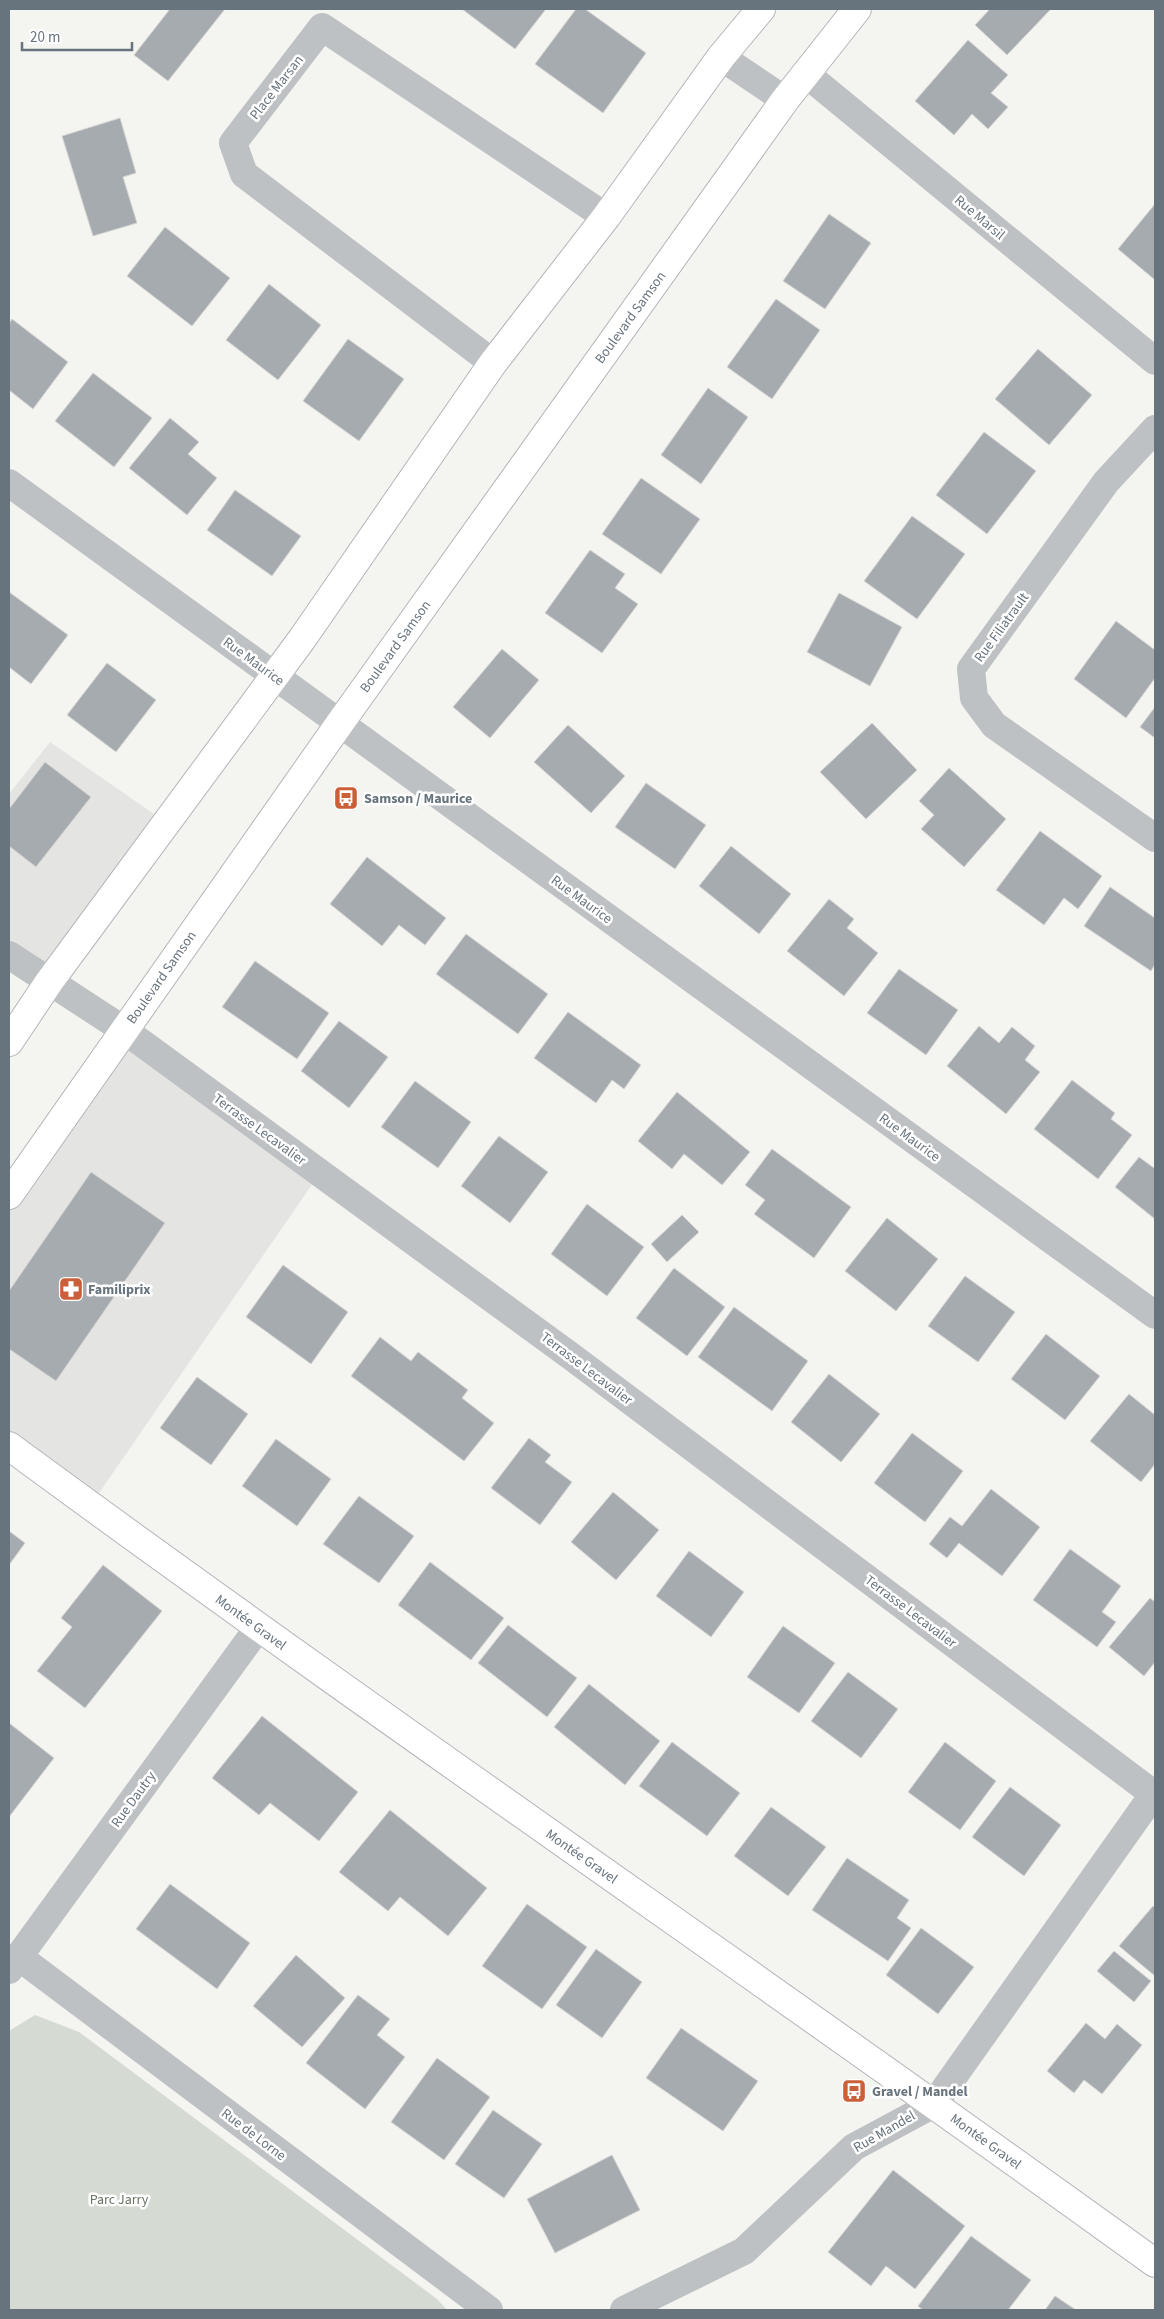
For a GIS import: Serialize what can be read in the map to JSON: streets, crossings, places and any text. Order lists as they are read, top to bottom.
{
  "streets": {
    "street": [
      "Place Marsan",
      "Rue Marsil",
      "Boulevard Samson",
      "Rue Filiatrault",
      "Rue Maurice",
      "Terrasse Lecavalier",
      "Montée Gravel",
      "Rue Dautry",
      "Rue Mandel",
      "Rue de Lorne"
    ]
  },
  "crossings": [
    ["Rue Marsil", "Boulevard Samson"],
    ["Boulevard Samson", "Rue Maurice"],
    ["Boulevard Samson", "Terrasse Lecavalier"],
    ["Terrasse Lecavalier", "Rue Mandel"],
    ["Montée Gravel", "Rue Dautry"],
    ["Montée Gravel", "Rue Mandel"],
    ["Rue Dautry", "Rue de Lorne"]
  ],
  "parks": ["Parc Jarry"],
  "places": {
    "bus stop": ["Samson / Maurice", "Gravel / Mandel"],
    "pharmacy": ["Familiprix"]
  },
  "scale_bar": "20 m"
}
